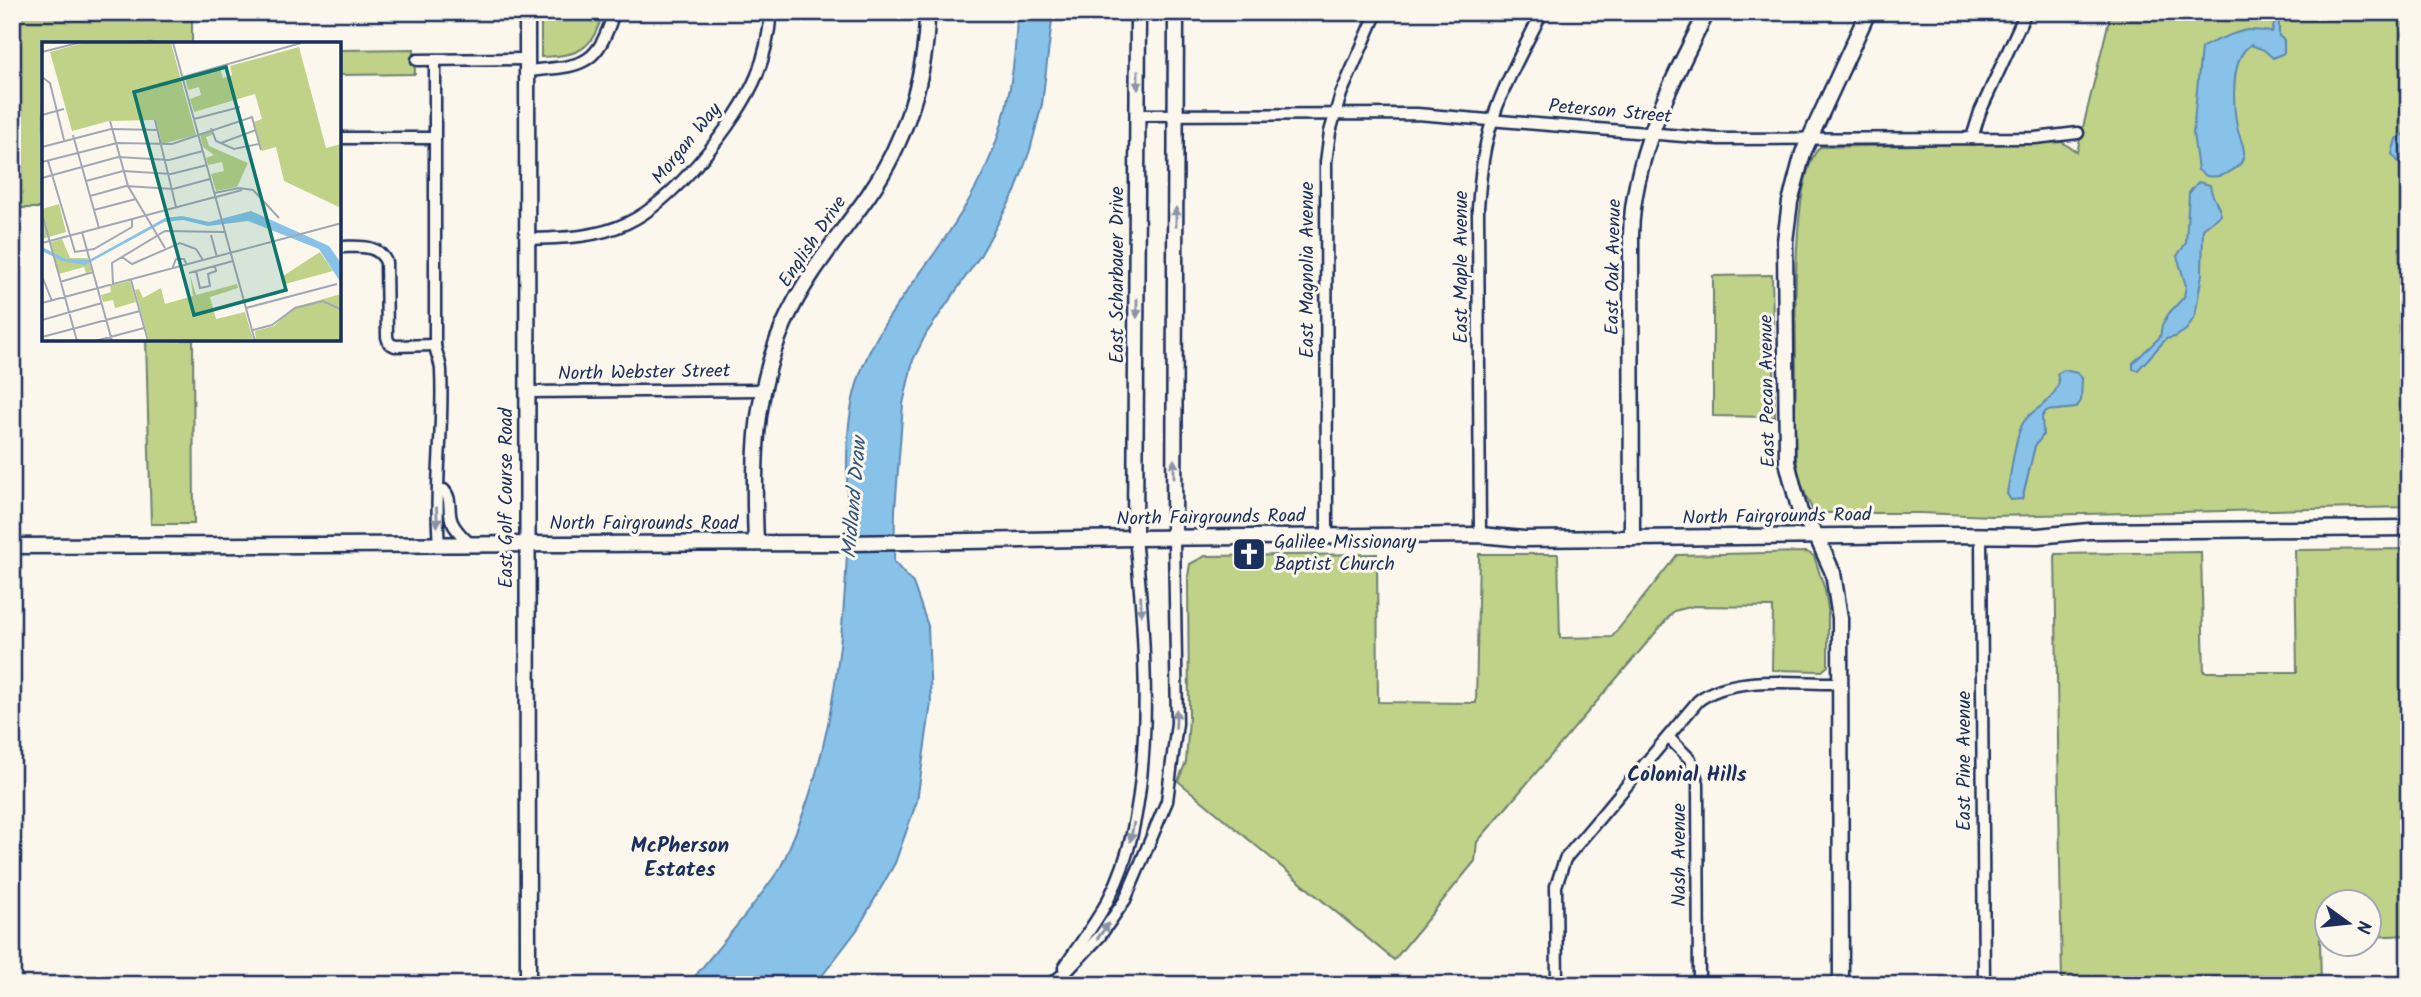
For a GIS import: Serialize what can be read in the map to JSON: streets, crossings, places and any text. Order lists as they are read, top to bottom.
{
  "streets": {
    "main road": [
      "English Drive",
      "East Oak Avenue",
      "East Scharbauer Drive",
      "East Pecan Avenue",
      "East Golf Course Road",
      "North Fairgrounds Road"
    ],
    "street": [
      "Peterson Street",
      "Morgan Way",
      "East Maple Avenue",
      "East Magnolia Avenue",
      "North Webster Street",
      "East Pine Avenue",
      "Nash Avenue"
    ]
  },
  "crossings": [
    ["Peterson Street", "East Maple Avenue"],
    ["Peterson Street", "East Oak Avenue"],
    ["Peterson Street", "East Magnolia Avenue"],
    ["Peterson Street", "East Scharbauer Drive"],
    ["Peterson Street", "East Pecan Avenue"],
    ["Morgan Way", "East Golf Course Road"],
    ["English Drive", "North Webster Street"],
    ["English Drive", "North Fairgrounds Road"],
    ["East Maple Avenue", "North Fairgrounds Road"],
    ["East Oak Avenue", "North Fairgrounds Road"],
    ["East Magnolia Avenue", "North Fairgrounds Road"],
    ["East Scharbauer Drive", "North Fairgrounds Road"],
    ["North Webster Street", "East Golf Course Road"],
    ["East Pecan Avenue", "North Fairgrounds Road"],
    ["East Golf Course Road", "North Fairgrounds Road"],
    ["North Fairgrounds Road", "East Pine Avenue"]
  ],
  "districts": ["Colonial Hills", "McPherson Estates"],
  "water": ["Midland Draw"],
  "places": {
    "church": ["Galilee Missionary Baptist Church"]
  },
  "north": "right"
}
